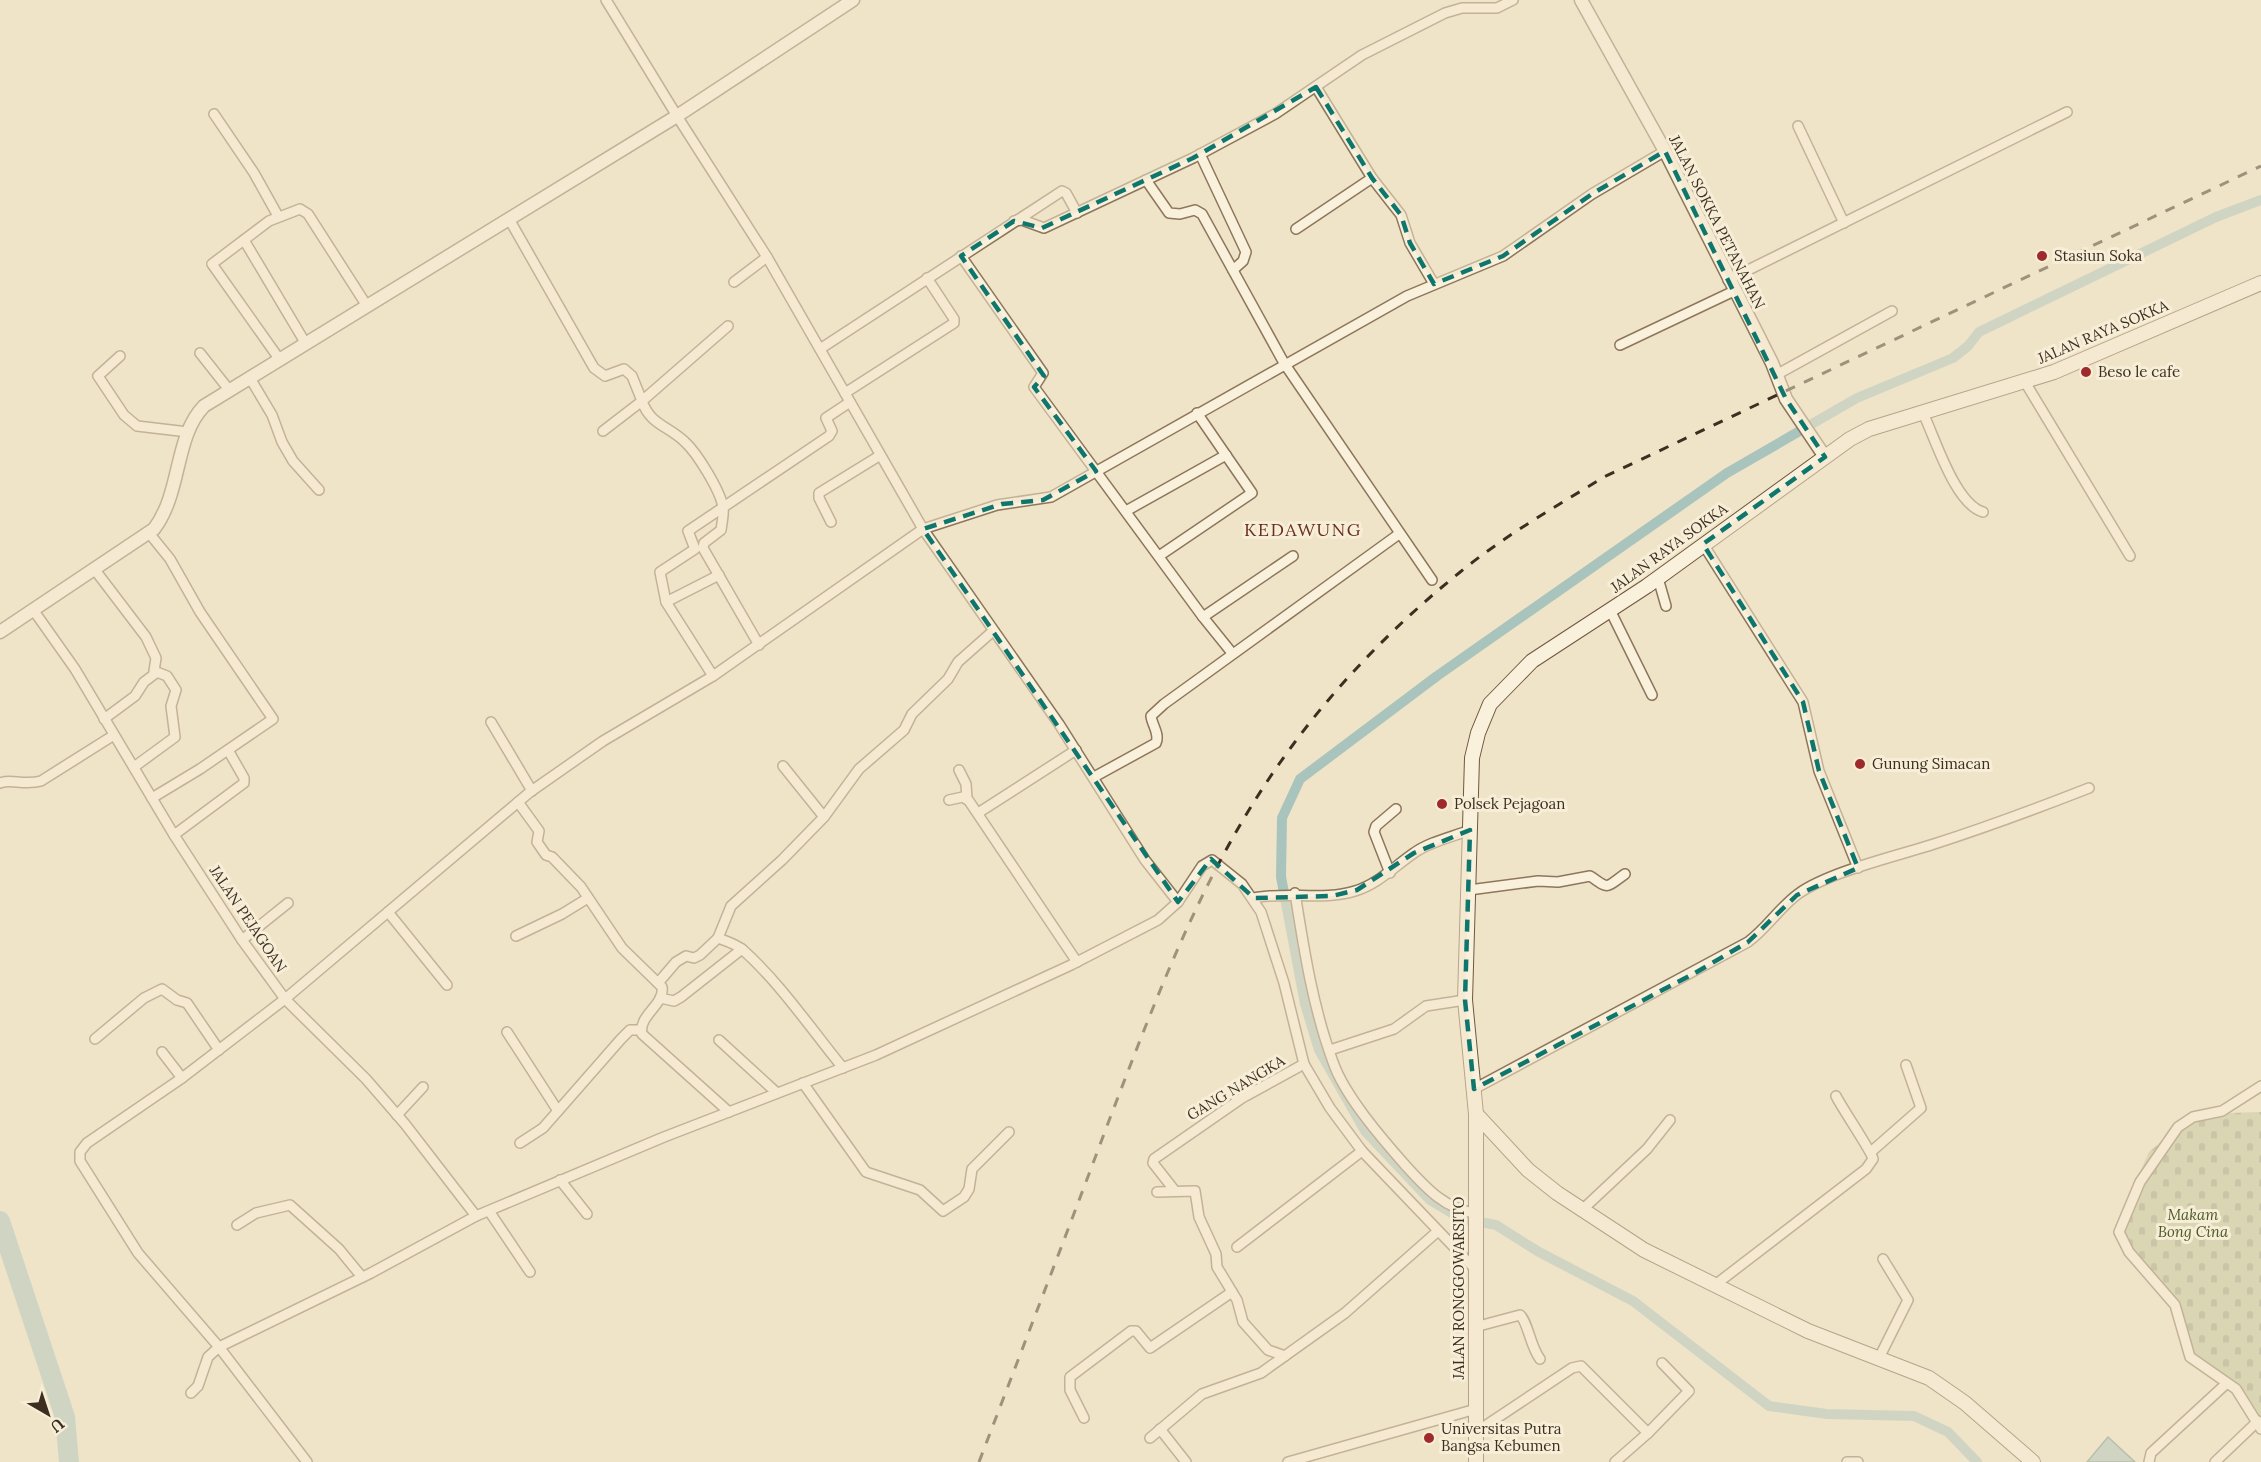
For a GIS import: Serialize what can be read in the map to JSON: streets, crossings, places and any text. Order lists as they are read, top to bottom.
{
  "streets": {
    "main road": ["JALAN RAYA SOKKA", "JALAN RONGGOWARSITO"],
    "street": ["JALAN SOKKA PETANAHAN", "JALAN PEJAGOAN", "GANG NANGKA"]
  },
  "crossings": [
    ["JALAN SOKKA PETANAHAN", "JALAN RAYA SOKKA"],
    ["JALAN RAYA SOKKA", "JALAN RONGGOWARSITO"]
  ],
  "districts": ["KEDAWUNG"],
  "parks": ["Makam Bong Cina"],
  "places": [
    "Stasiun Soka",
    "Beso le cafe",
    "Gunung Simacan",
    "Polsek Pejagoan",
    "Universitas Putra Bangsa Kebumen"
  ],
  "north": "bottom right"
}
